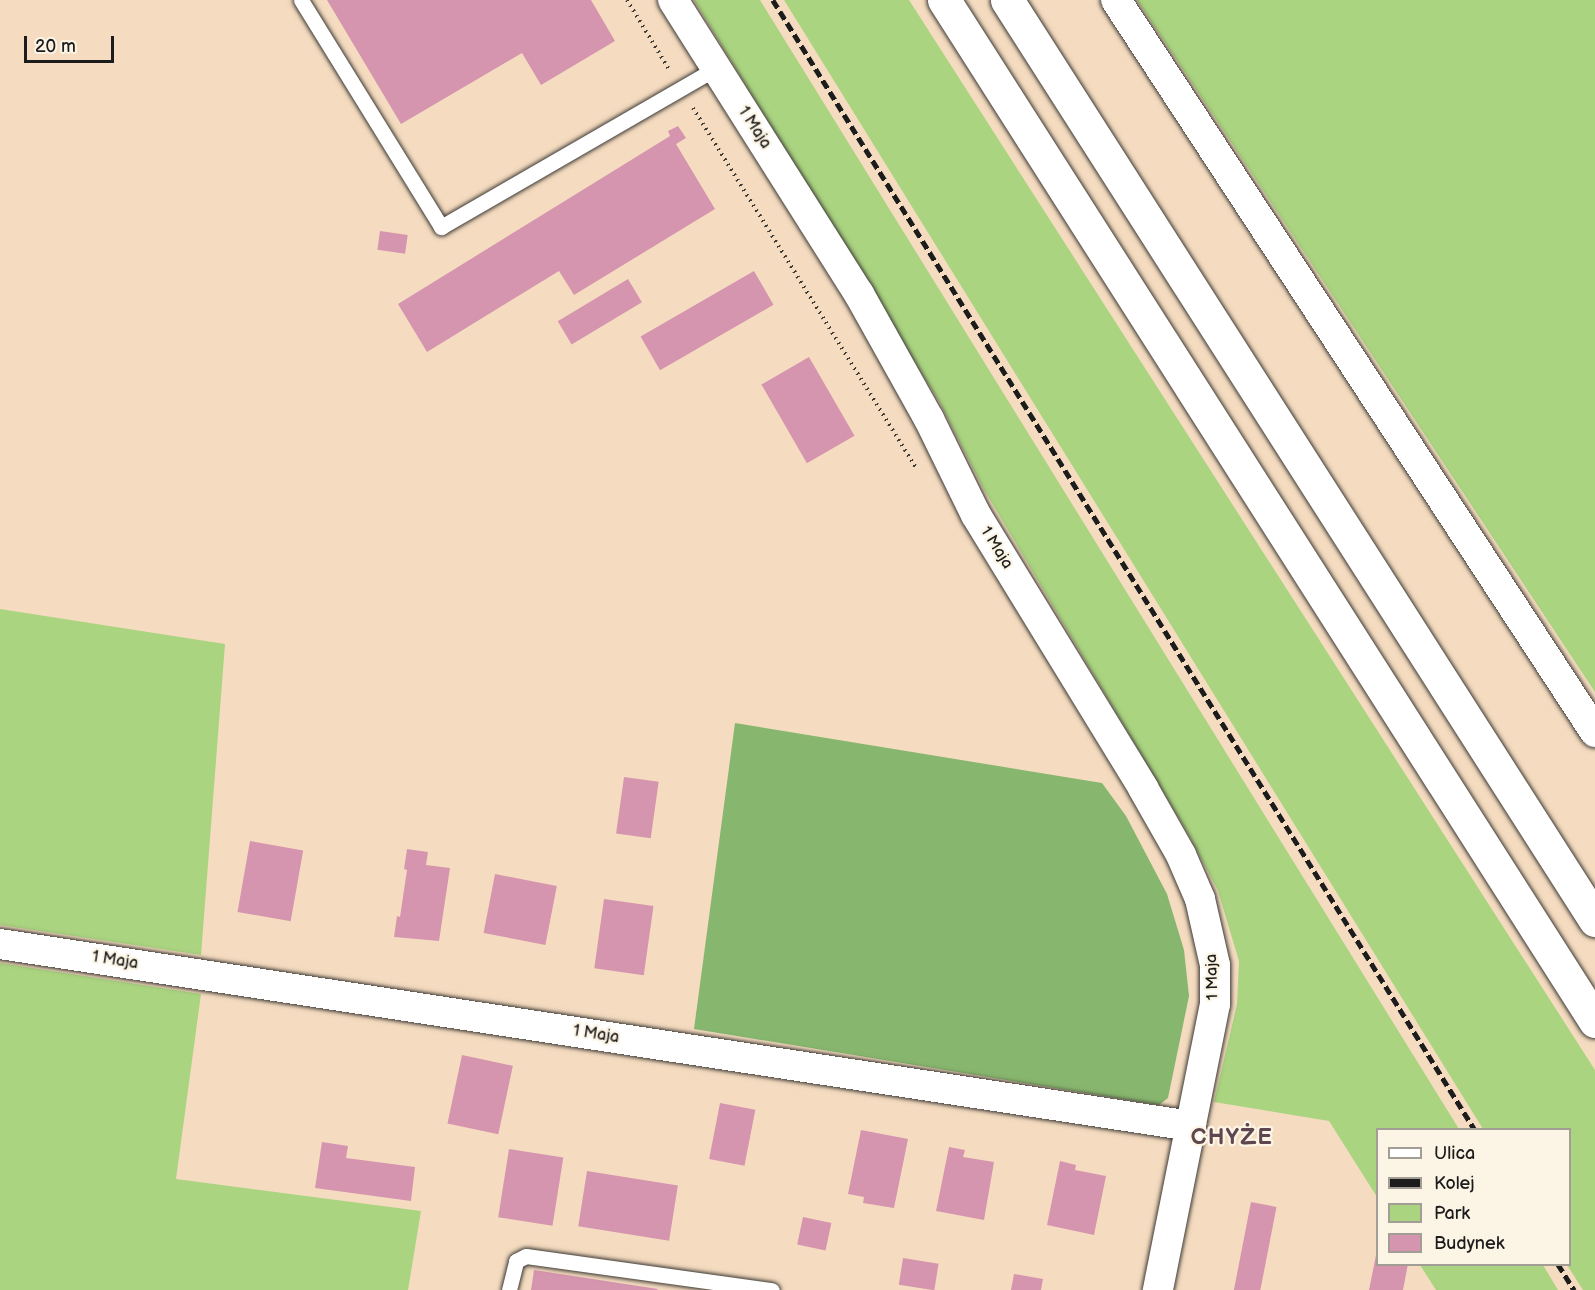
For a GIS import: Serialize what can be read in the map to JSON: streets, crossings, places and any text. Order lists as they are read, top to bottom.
{
  "streets": {
    "street": ["1 Maja"]
  },
  "districts": ["CHYŻE"],
  "legend": [
    "Ulica",
    "Kolej",
    "Park",
    "Budynek"
  ],
  "scale_bar": "20 m"
}
